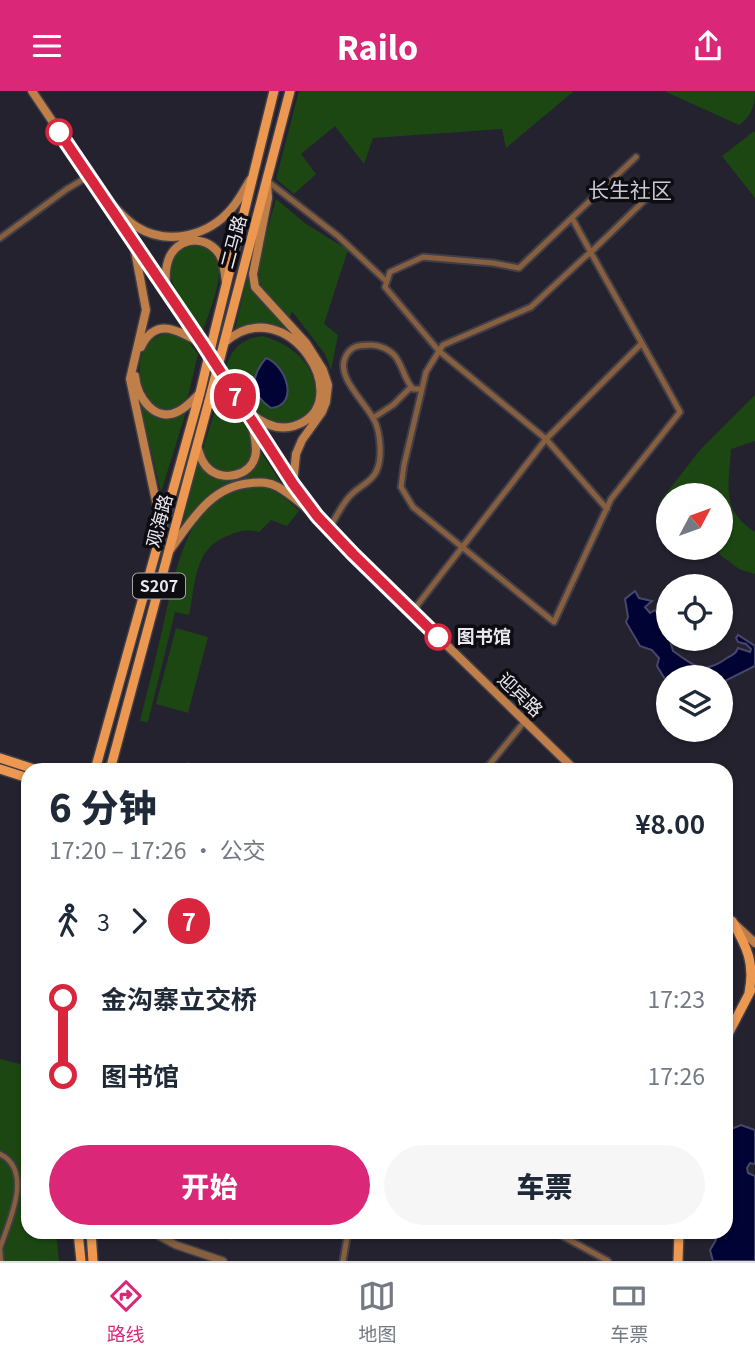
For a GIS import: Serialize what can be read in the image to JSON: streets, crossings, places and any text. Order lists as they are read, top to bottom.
{
  "streets": {
    "main road": [
      "二马路",
      "观海路",
      "S207",
      "迎宾路"
    ]
  },
  "crossings": [
    ["二马路", "观海路"],
    ["二马路", "S207"],
    ["观海路", "S207"]
  ],
  "districts": ["长生社区"],
  "places": ["图书馆"],
  "lines": ["bus line 7"],
  "north": "top right",
  "page": {
    "header": "Railo",
    "on_map": "7",
    "heading": ["6 分钟", "17:20 – 17:26 · 公交", "¥8.00"],
    "legs": ["3", "7"],
    "list": [
      {
        "name": "金沟寨立交桥",
        "value": "17:23"
      },
      {
        "name": "图书馆",
        "value": "17:26"
      }
    ],
    "buttons": ["开始", "车票"],
    "tabs": ["路线", "地图", "车票"]
  }
}
